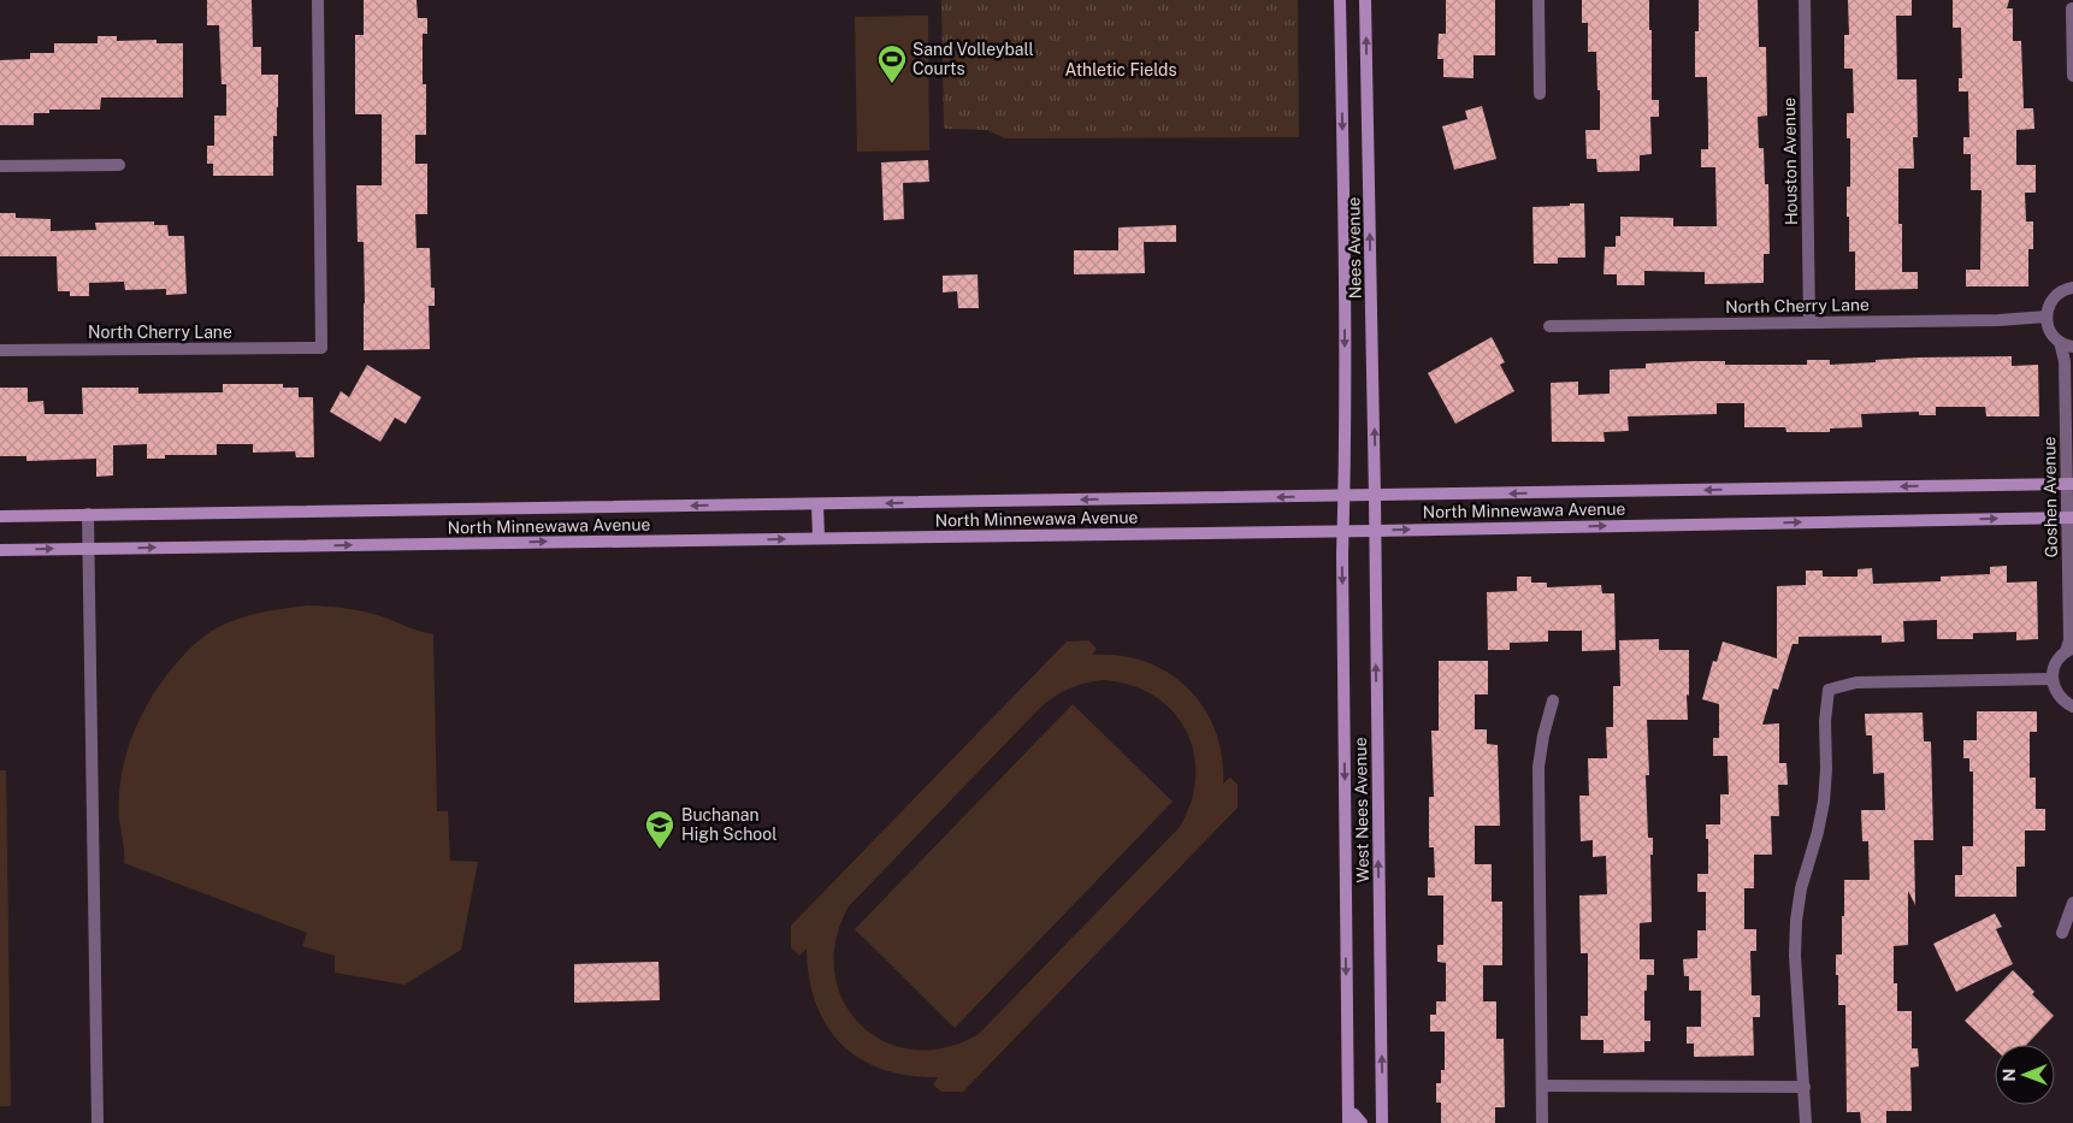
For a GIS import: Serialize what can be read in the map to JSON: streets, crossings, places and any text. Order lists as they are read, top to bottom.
{
  "streets": {
    "main road": ["Nees Avenue", "North Minnewawa Avenue", "West Nees Avenue"],
    "street": ["Houston Avenue", "North Cherry Lane", "Goshen Avenue"]
  },
  "crossings": [
    ["Houston Avenue", "North Cherry Lane"],
    ["Nees Avenue", "North Minnewawa Avenue"],
    ["Nees Avenue", "West Nees Avenue"],
    ["North Cherry Lane", "Goshen Avenue"],
    ["Goshen Avenue", "North Minnewawa Avenue"],
    ["North Minnewawa Avenue", "West Nees Avenue"]
  ],
  "parks": ["Athletic Fields"],
  "places": {
    "sports": ["Sand Volleyball Courts"],
    "school or university": ["Buchanan High School"]
  },
  "north": "left"
}
